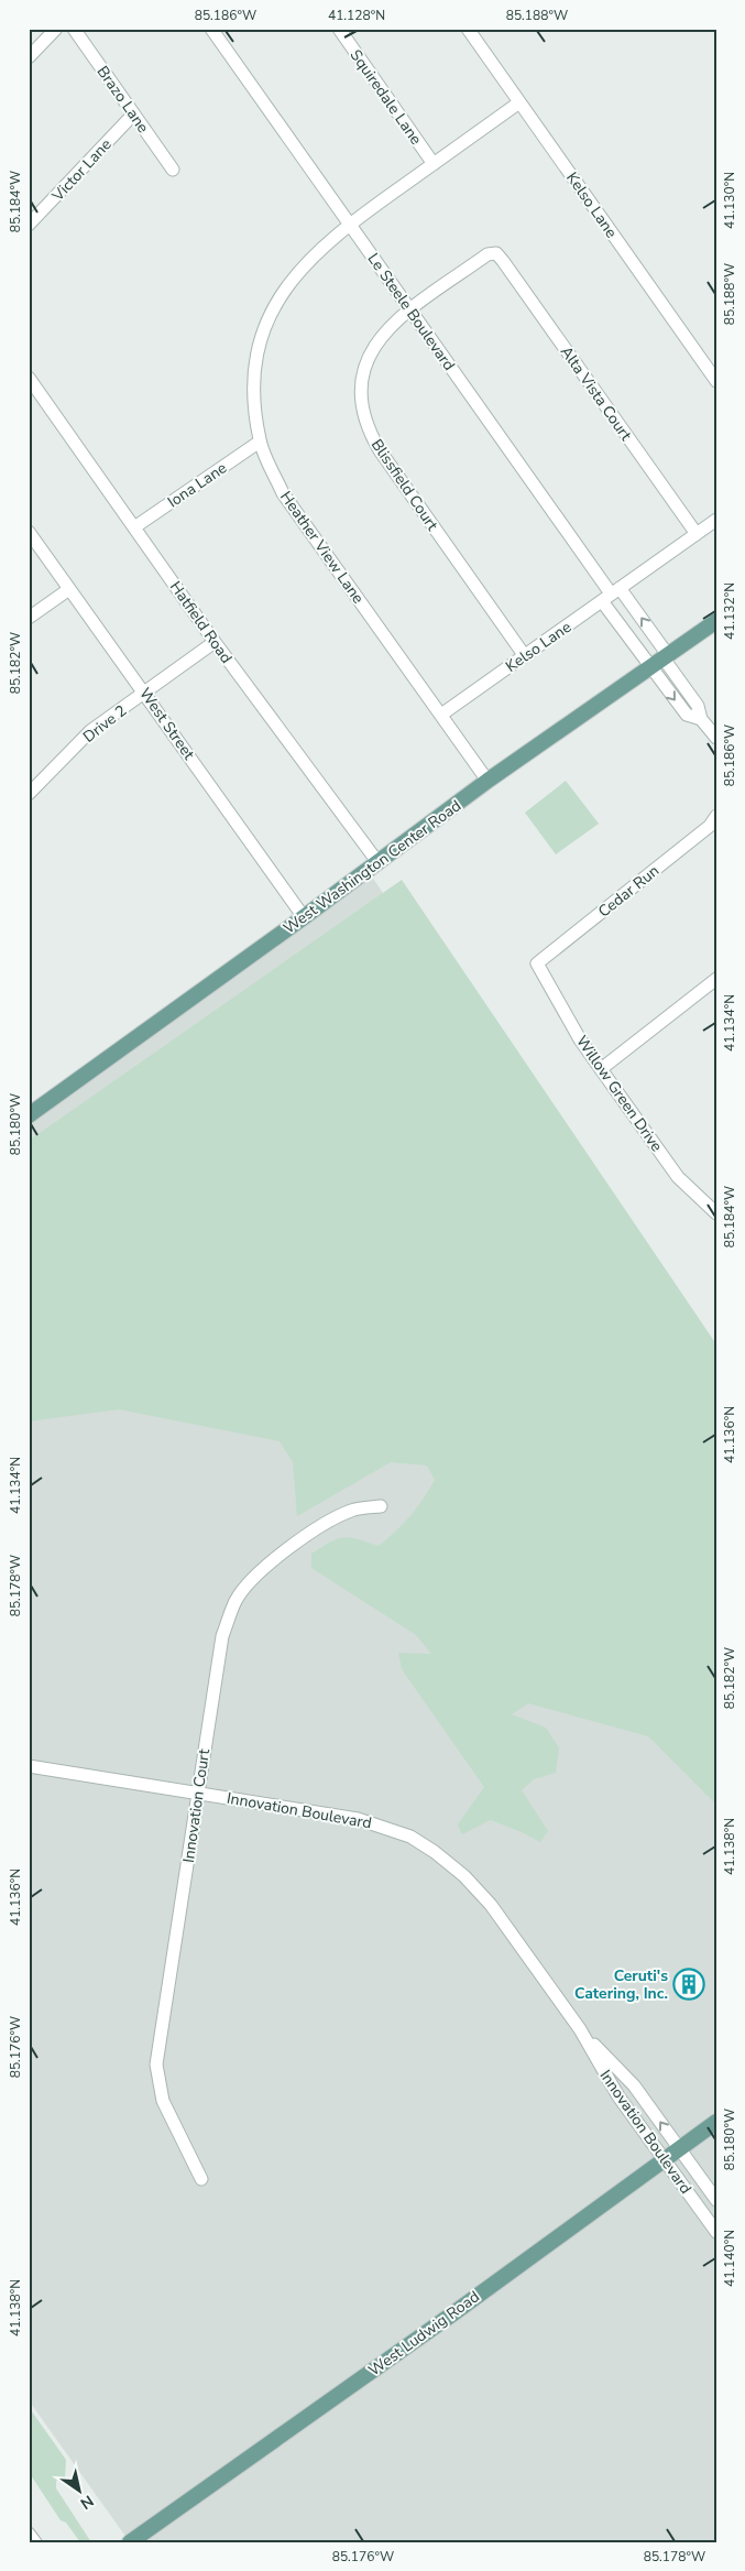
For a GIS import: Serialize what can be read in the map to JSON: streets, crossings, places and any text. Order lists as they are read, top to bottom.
{
  "streets": {
    "main road": ["West Washington Center Road", "West Ludwig Road"],
    "street": [
      "Squiredale Lane",
      "Brazo Lane",
      "Victor Lane",
      "Kelso Lane",
      "Le Steele Boulevard",
      "Alta Vista Court",
      "Iona Lane",
      "Blissfield Court",
      "Heather View Lane",
      "Hatfield Road",
      "Drive 2",
      "West Street",
      "Cedar Run",
      "Willow Green Drive",
      "Innovation Court",
      "Innovation Boulevard"
    ]
  },
  "crossings": [
    ["Squiredale Lane", "Heather View Lane"],
    ["Brazo Lane", "Victor Lane"],
    ["Kelso Lane", "Le Steele Boulevard"],
    ["Kelso Lane", "Alta Vista Court"],
    ["Kelso Lane", "Blissfield Court"],
    ["Kelso Lane", "Heather View Lane"],
    ["Le Steele Boulevard", "Blissfield Court"],
    ["Le Steele Boulevard", "Heather View Lane"],
    ["Le Steele Boulevard", "West Washington Center Road"],
    ["Alta Vista Court", "Blissfield Court"],
    ["Iona Lane", "Heather View Lane"],
    ["Iona Lane", "Hatfield Road"],
    ["Heather View Lane", "West Washington Center Road"],
    ["Hatfield Road", "Drive 2"],
    ["Hatfield Road", "West Washington Center Road"],
    ["Drive 2", "West Street"],
    ["West Street", "West Washington Center Road"],
    ["Cedar Run", "Willow Green Drive"],
    ["Innovation Court", "Innovation Boulevard"],
    ["Innovation Boulevard", "West Ludwig Road"]
  ],
  "places": {
    "building": ["Ceruti's Catering, Inc."]
  },
  "north": "bottom right",
  "coordinates": [
    "85.186°W",
    "41.128°N",
    "85.188°W",
    "41.130°N",
    "85.184°W",
    "41.132°N",
    "85.182°W",
    "41.134°N",
    "85.180°W",
    "41.136°N",
    "85.178°W",
    "41.138°N",
    "85.176°W",
    "41.140°N"
  ]
}
